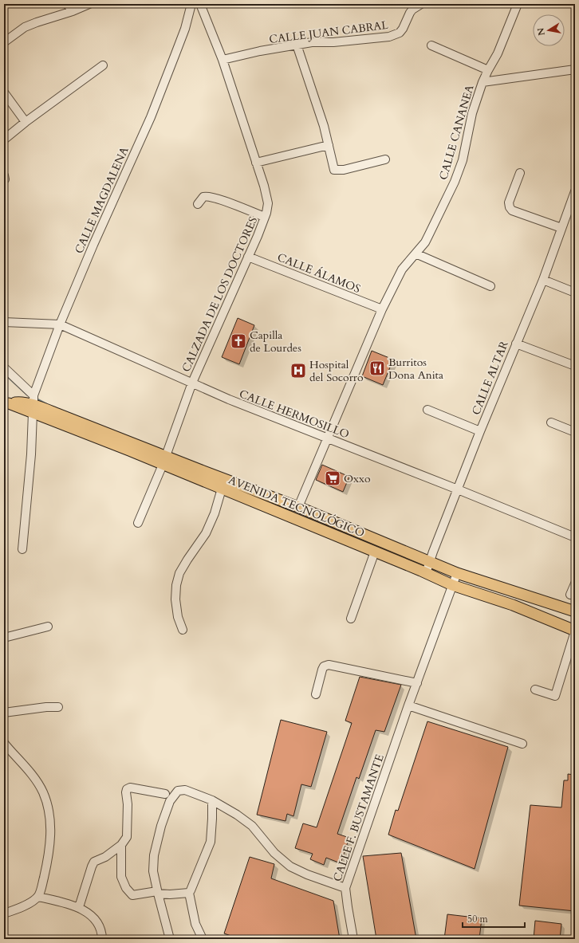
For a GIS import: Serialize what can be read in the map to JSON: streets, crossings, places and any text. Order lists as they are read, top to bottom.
{
  "streets": {
    "main road": ["AVENIDA TECNOLÓGICO"],
    "street": [
      "CALLE JUAN CABRAL",
      "CALLE CANANEA",
      "CALLE MAGDALENA",
      "CALLE ÁLAMOS",
      "CALZADA DE LOS DOCTORES",
      "CALLE ALTAR",
      "CALLE HERMOSILLO",
      "CALLE F. BUSTAMANTE"
    ]
  },
  "crossings": [
    ["CALLE JUAN CABRAL", "CALZADA DE LOS DOCTORES"],
    ["CALLE CANANEA", "CALLE ÁLAMOS"],
    ["CALLE CANANEA", "CALLE HERMOSILLO"],
    ["CALLE CANANEA", "AVENIDA TECNOLÓGICO"],
    ["CALLE MAGDALENA", "CALLE HERMOSILLO"],
    ["CALLE MAGDALENA", "AVENIDA TECNOLÓGICO"],
    ["CALLE ÁLAMOS", "CALZADA DE LOS DOCTORES"],
    ["CALZADA DE LOS DOCTORES", "CALLE HERMOSILLO"],
    ["CALZADA DE LOS DOCTORES", "AVENIDA TECNOLÓGICO"],
    ["CALLE ALTAR", "CALLE HERMOSILLO"],
    ["CALLE ALTAR", "AVENIDA TECNOLÓGICO"],
    ["AVENIDA TECNOLÓGICO", "CALLE F. BUSTAMANTE"]
  ],
  "places": {
    "church": ["Capilla de Lourdes"],
    "restaurant": ["Burritos Dona Anita"],
    "hospital": ["Hospital del Socorro"],
    "supermarket": ["Oxxo"]
  },
  "scale_bar": "50 m",
  "north": "left"
}
